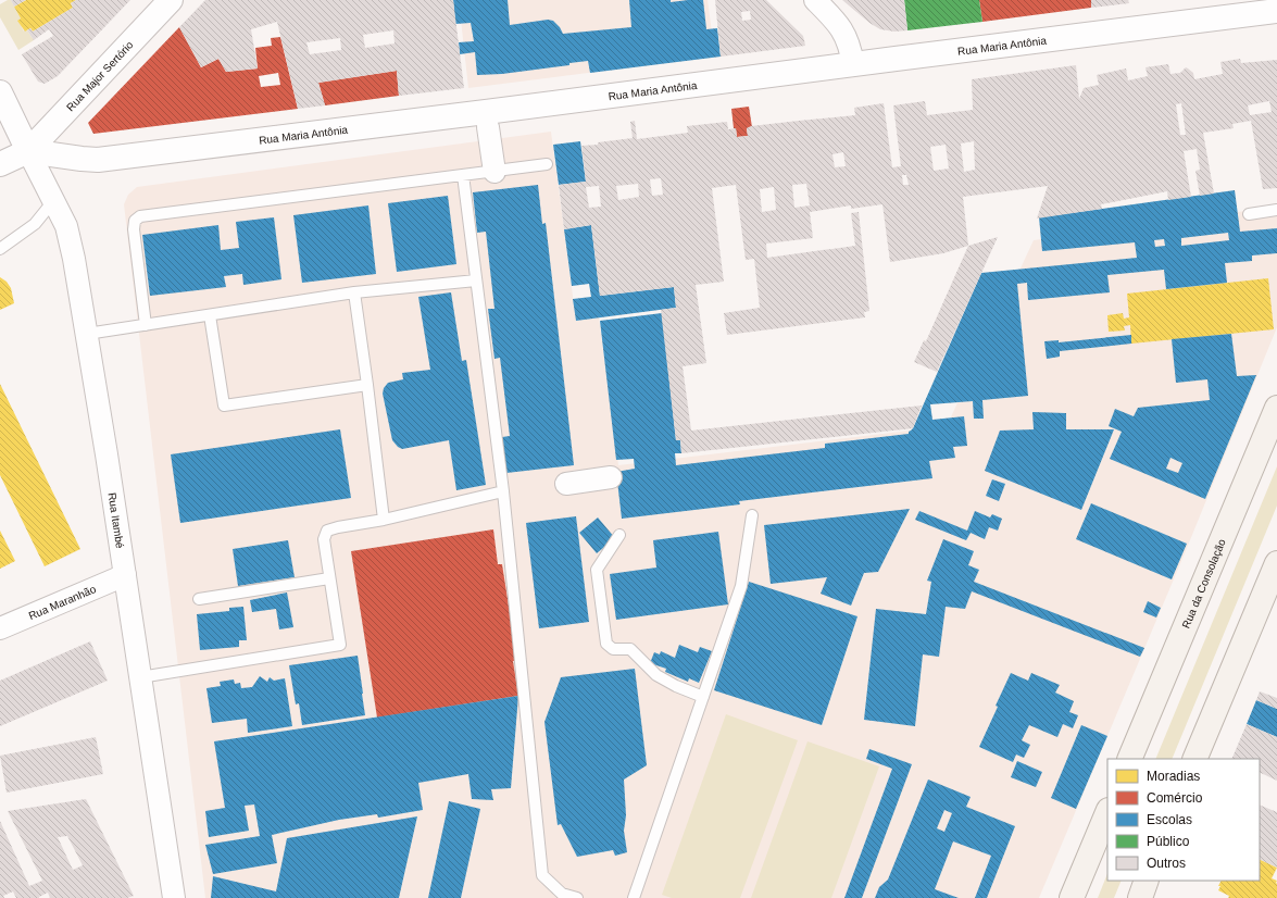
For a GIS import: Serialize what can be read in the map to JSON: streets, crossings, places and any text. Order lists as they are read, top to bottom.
{
  "streets": {
    "main road": ["Rua da Consolação"],
    "street": [
      "Rua Maria Antônia",
      "Rua Major Sertório",
      "Rua Itambé",
      "Rua Maranhão"
    ]
  },
  "crossings": [
    ["Rua Maria Antônia", "Rua Major Sertório"],
    ["Rua Maria Antônia", "Rua Itambé"],
    ["Rua Major Sertório", "Rua Itambé"],
    ["Rua Itambé", "Rua Maranhão"]
  ],
  "legend": [
    "Moradias",
    "Comércio",
    "Escolas",
    "Público",
    "Outros"
  ]
}
